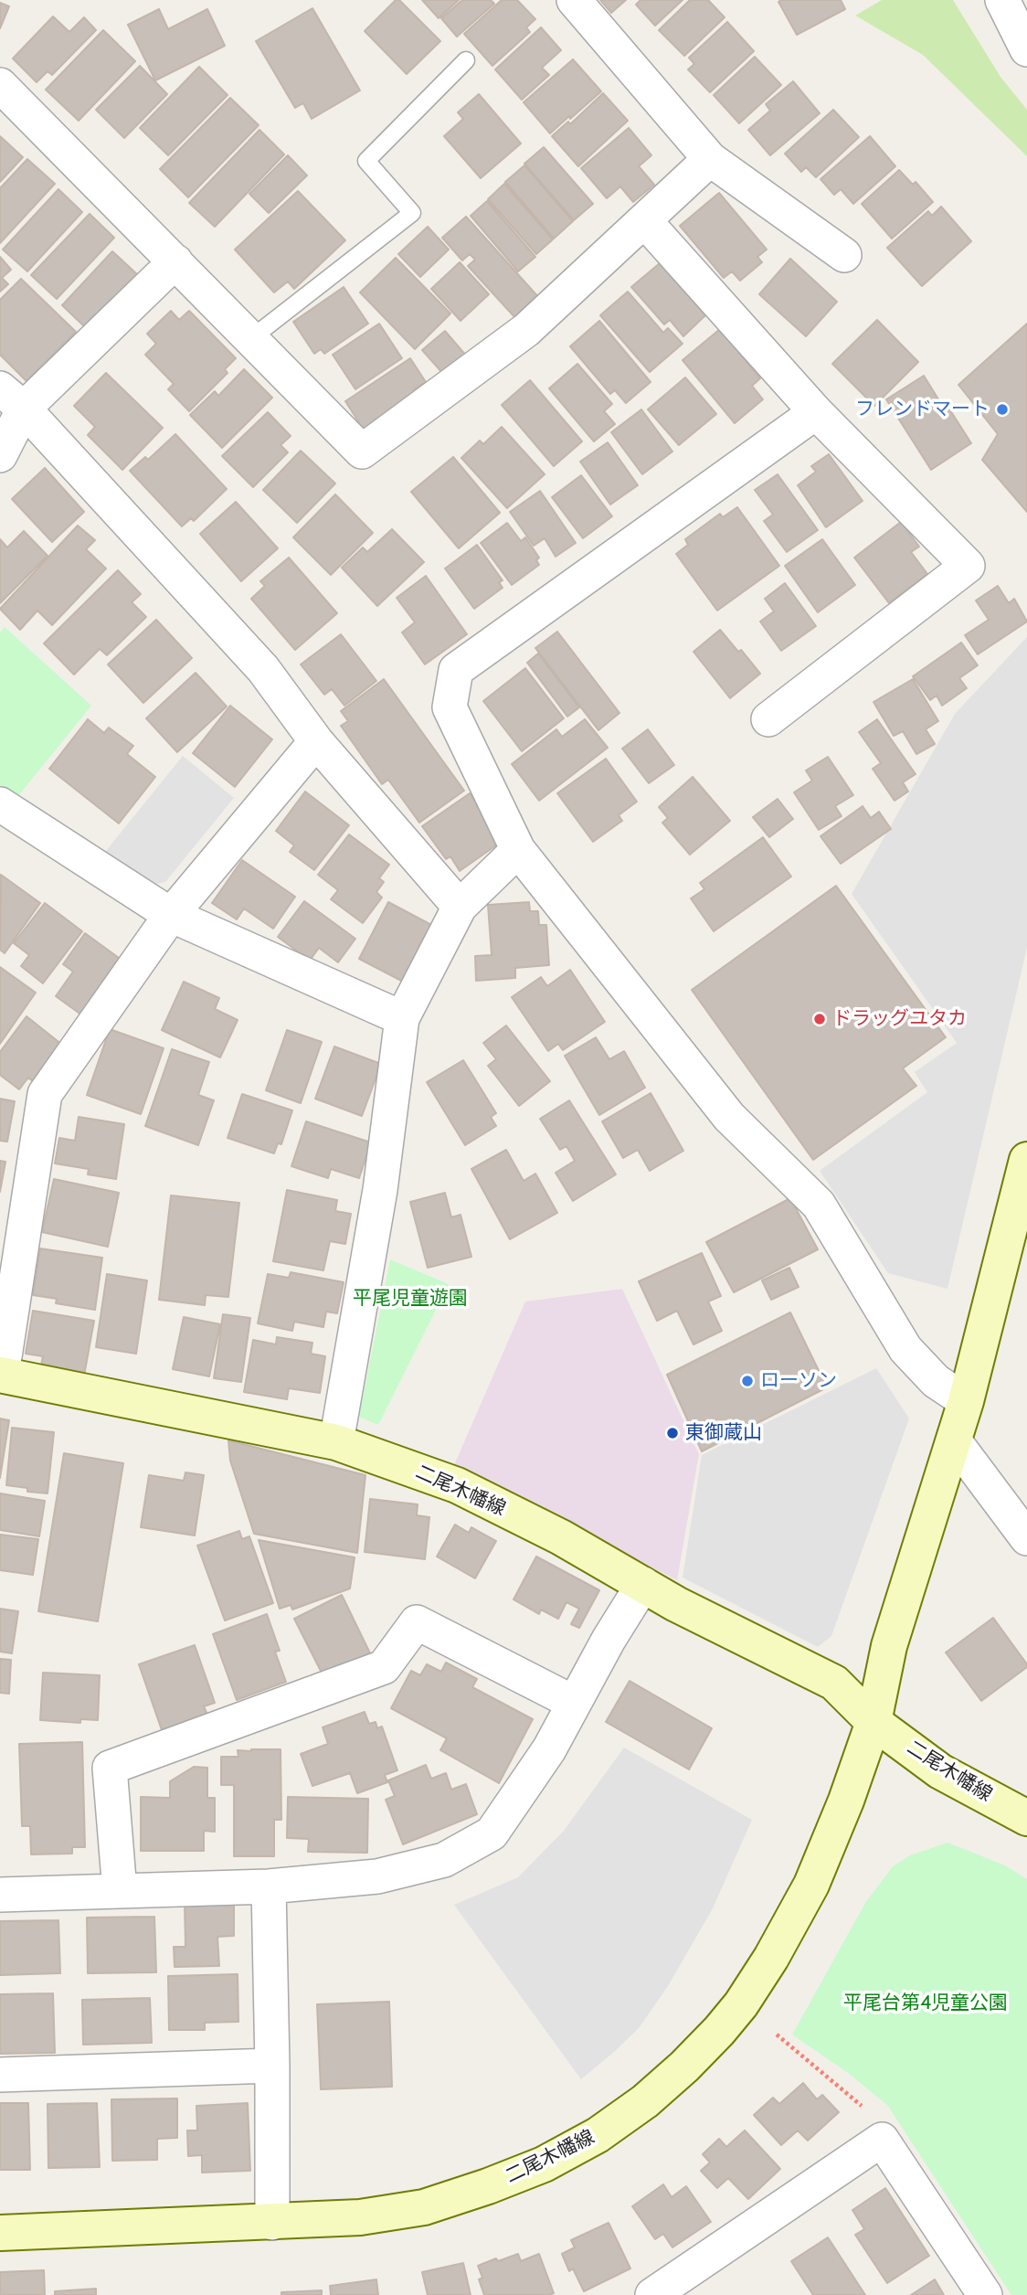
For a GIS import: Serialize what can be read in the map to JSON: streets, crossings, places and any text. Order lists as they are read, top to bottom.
{
  "streets": {
    "main road": ["二尾木幡線"]
  },
  "parks": ["平尾児童遊園", "平尾台第4児童公園"],
  "places": [
    "フレンドマート",
    "ドラッグユタカ",
    "ローソン",
    "東御蔵山"
  ]
}
